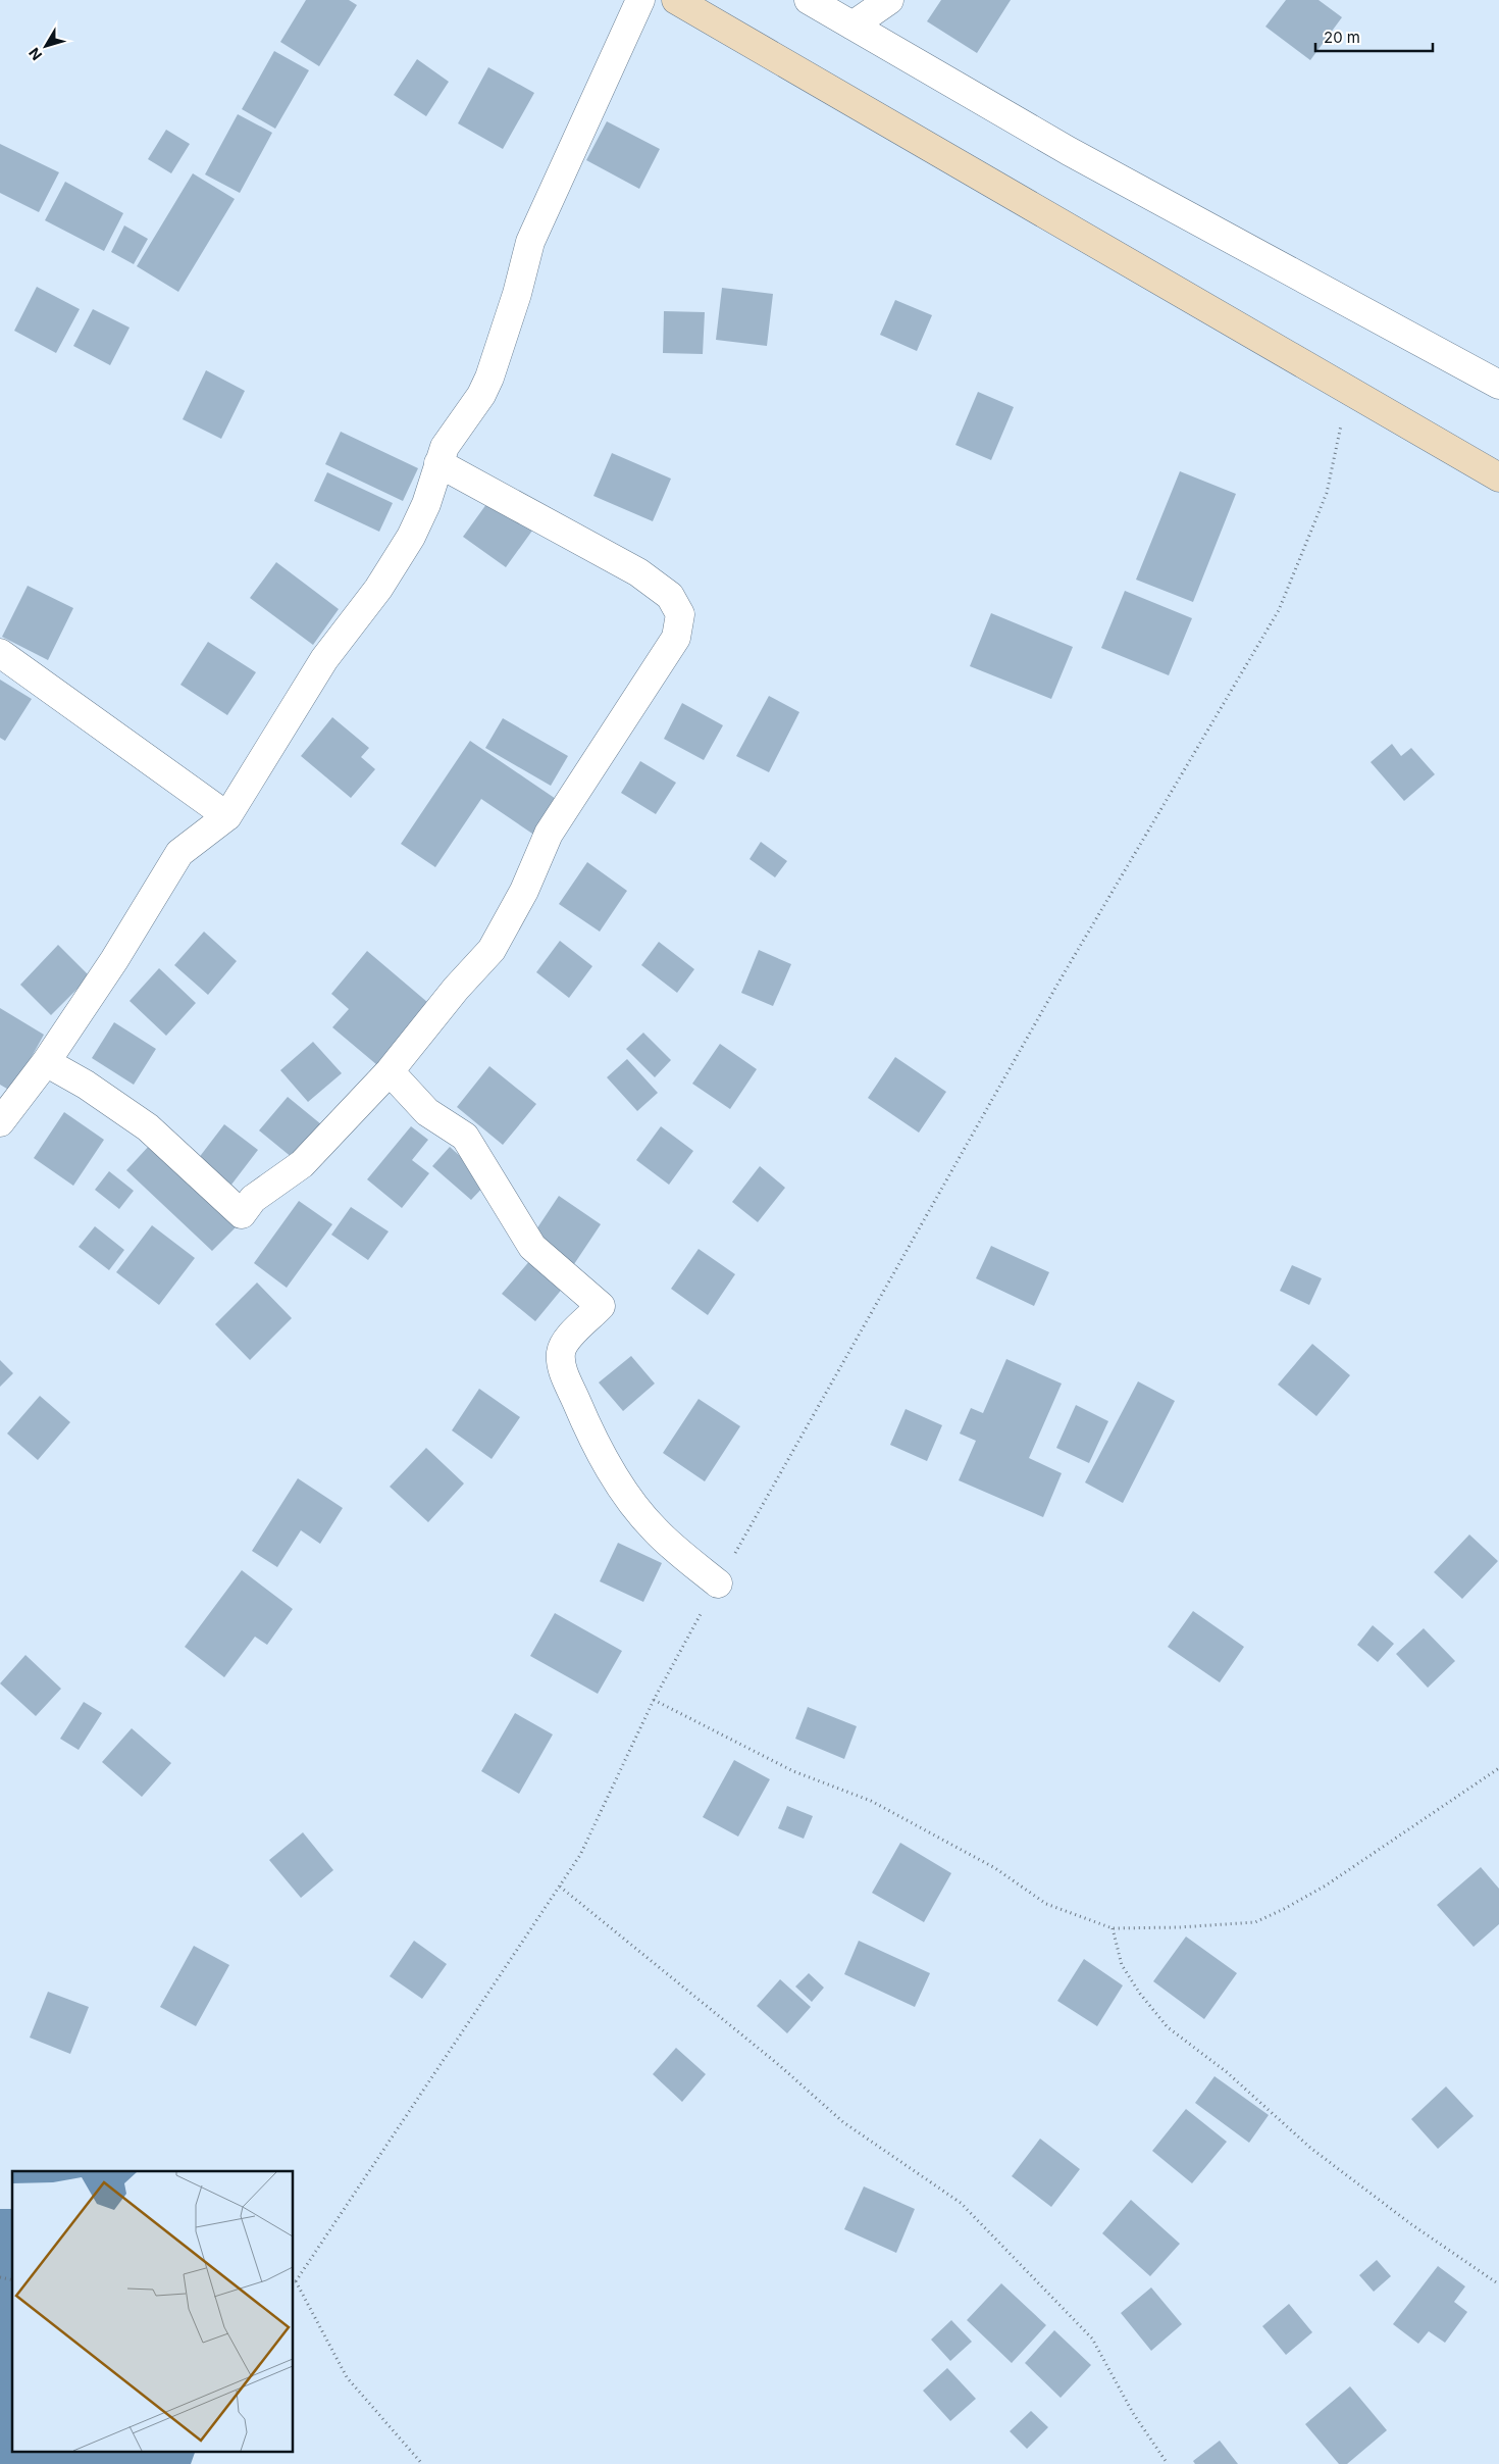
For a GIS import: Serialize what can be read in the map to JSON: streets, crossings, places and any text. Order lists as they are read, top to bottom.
{
  "scale_bar": "20 m",
  "north": "bottom left"
}
